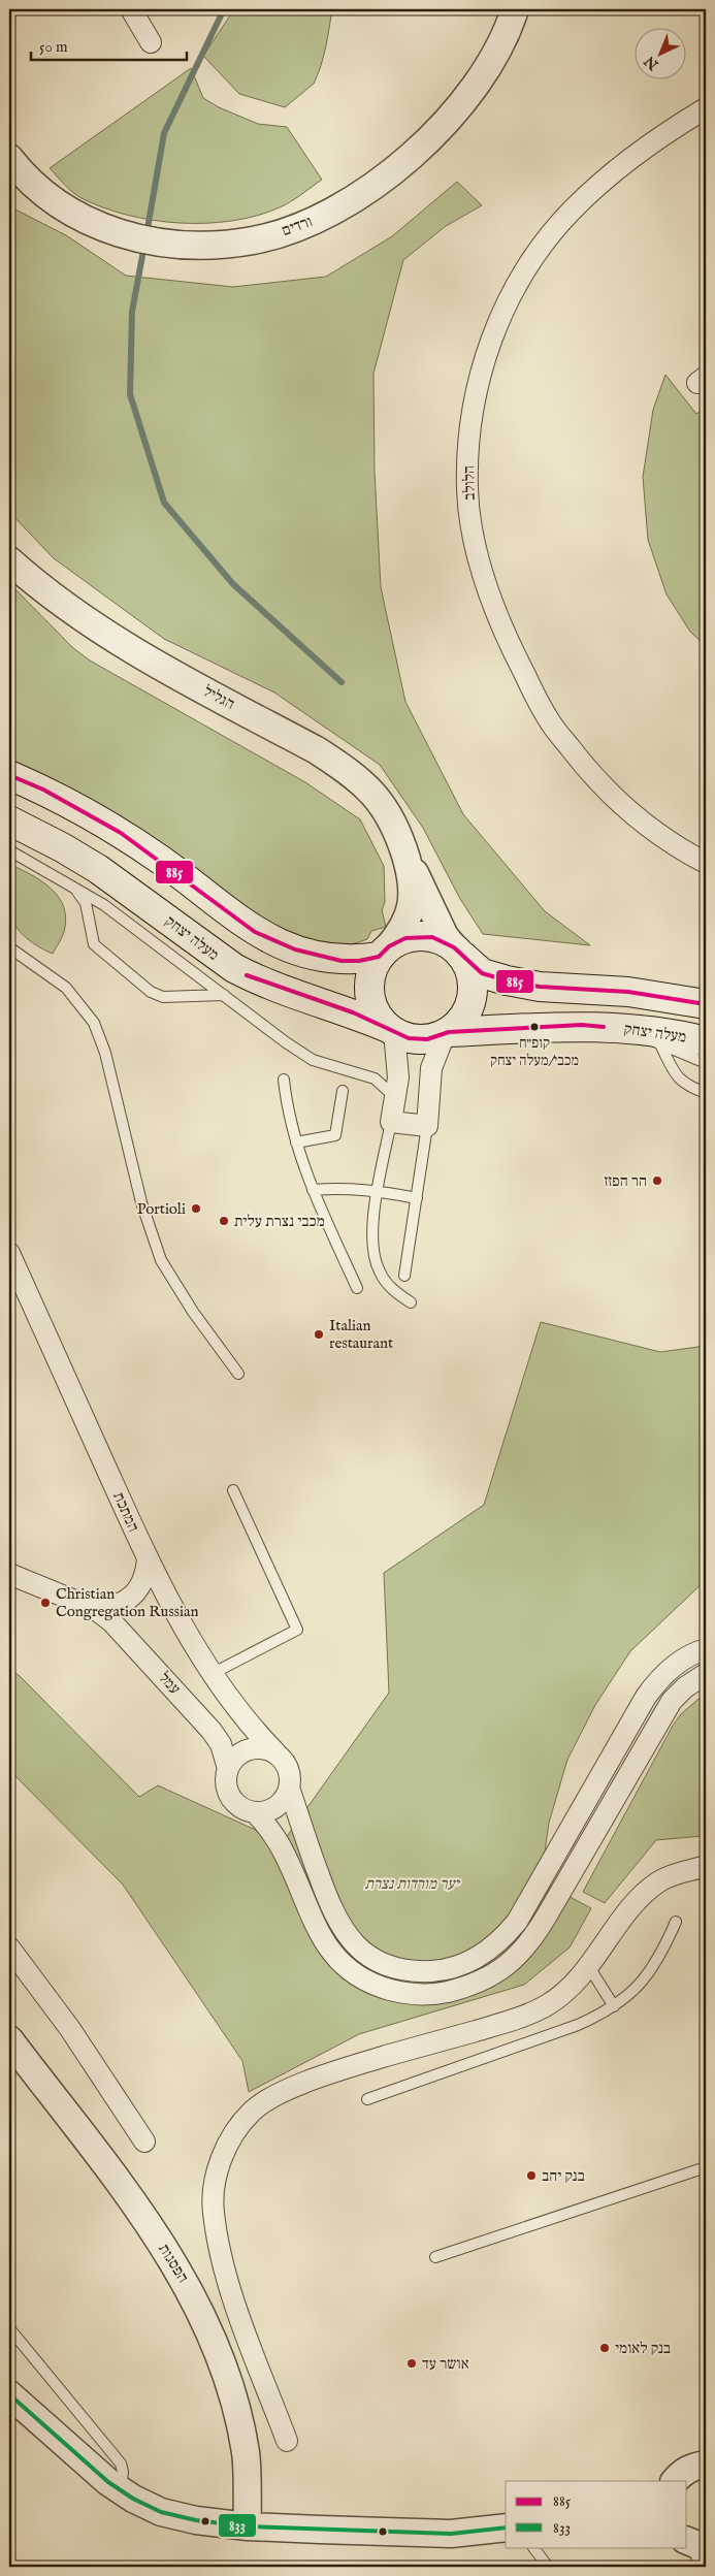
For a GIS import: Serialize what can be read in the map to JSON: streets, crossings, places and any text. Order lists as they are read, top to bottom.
{
  "streets": {
    "main road": ["מעלה יצחק"],
    "street": [
      "ורדים",
      "הלולב",
      "הגליל",
      "המתכת",
      "עמל",
      "הפסגות"
    ]
  },
  "crossings": [
    ["הגליל", "מעלה יצחק"],
    ["המתכת", "עמל"]
  ],
  "parks": ["יער מורדות נצרת"],
  "places": [
    "קופ״ח מכבי/מעלה יצחק",
    "הר הפזז",
    "Portioli",
    "מכבי נצרת עלית",
    "Italian restaurant",
    "Christian Congregation Russian",
    "בנק יהב",
    "בנק לאומי",
    "אושר עד"
  ],
  "lines": ["transit line 885", "transit line 833"],
  "legend": ["885", "833"],
  "scale_bar": "50 m",
  "north": "bottom left"
}
